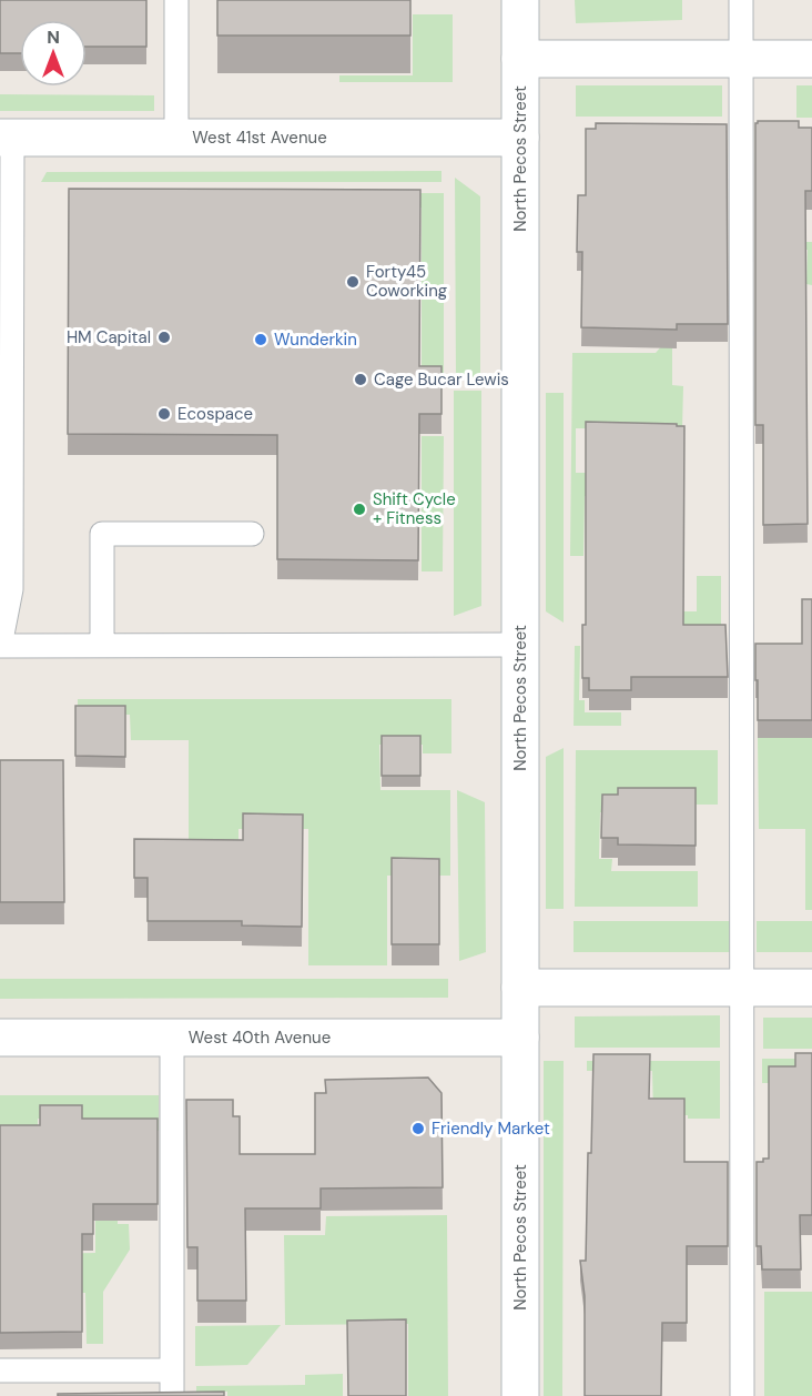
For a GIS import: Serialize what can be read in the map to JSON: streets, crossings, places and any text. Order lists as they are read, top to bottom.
{
  "streets": {
    "street": ["West 41st Avenue", "North Pecos Street", "West 40th Avenue"]
  },
  "crossings": [
    ["West 41st Avenue", "North Pecos Street"],
    ["North Pecos Street", "West 40th Avenue"]
  ],
  "places": [
    "Forty45 Coworking",
    "HM Capital",
    "Wunderkin",
    "Cage Bucar Lewis",
    "Ecospace",
    "Shift Cycle + Fitness",
    "Friendly Market"
  ],
  "north": "top"
}
